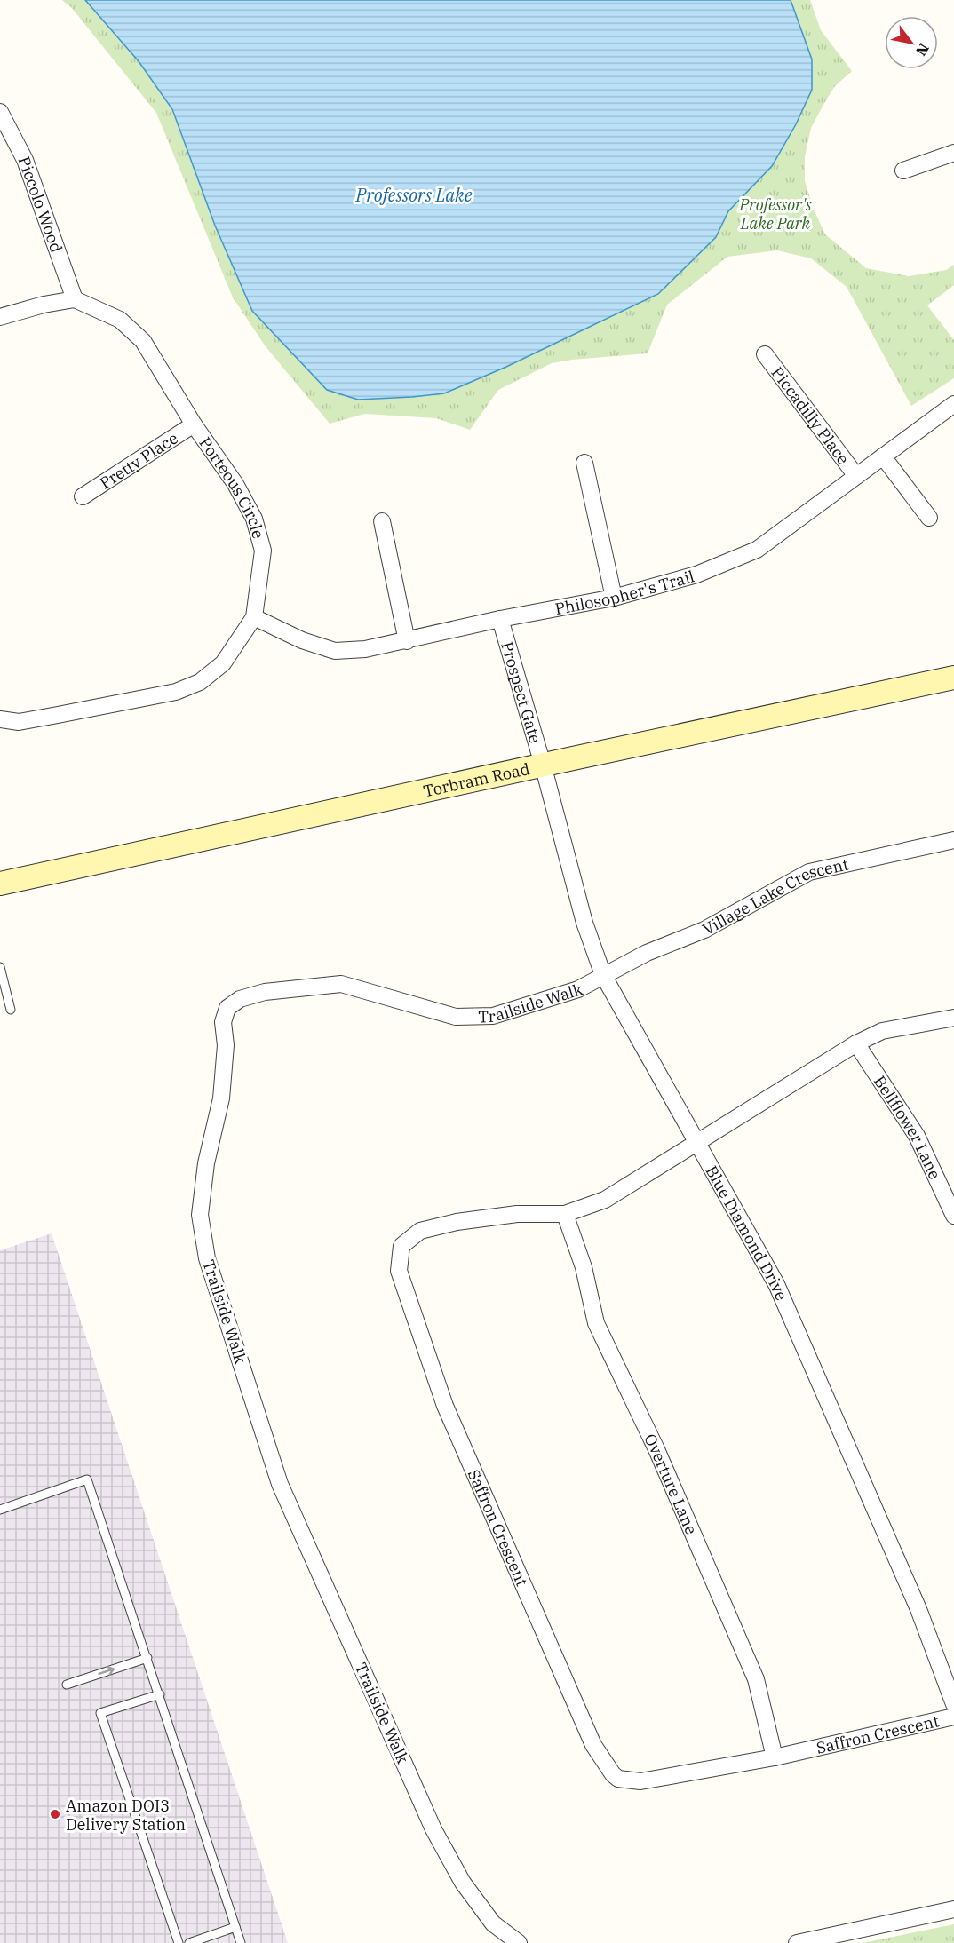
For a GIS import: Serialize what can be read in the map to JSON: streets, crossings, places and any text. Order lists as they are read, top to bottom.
{
  "streets": {
    "main road": ["Torbram Road"],
    "street": [
      "Piccolo Wood",
      "Piccadilly Place",
      "Pretty Place",
      "Porteous Circle",
      "Philosopher's Trail",
      "Prospect Gate",
      "Village Lake Crescent",
      "Trailside Walk",
      "Bellflower Lane",
      "Blue Diamond Drive",
      "Overture Lane",
      "Saffron Crescent"
    ]
  },
  "crossings": [
    ["Piccolo Wood", "Porteous Circle"],
    ["Piccadilly Place", "Philosopher's Trail"],
    ["Pretty Place", "Porteous Circle"],
    ["Porteous Circle", "Philosopher's Trail"],
    ["Philosopher's Trail", "Prospect Gate"],
    ["Prospect Gate", "Torbram Road"],
    ["Prospect Gate", "Blue Diamond Drive"],
    ["Torbram Road", "Blue Diamond Drive"],
    ["Village Lake Crescent", "Trailside Walk"],
    ["Village Lake Crescent", "Blue Diamond Drive"],
    ["Trailside Walk", "Blue Diamond Drive"],
    ["Blue Diamond Drive", "Saffron Crescent"],
    ["Overture Lane", "Saffron Crescent"]
  ],
  "water": ["Professors Lake"],
  "parks": ["Professor's Lake Park"],
  "places": ["Amazon DOI3 Delivery Station"],
  "north": "bottom right"
}
